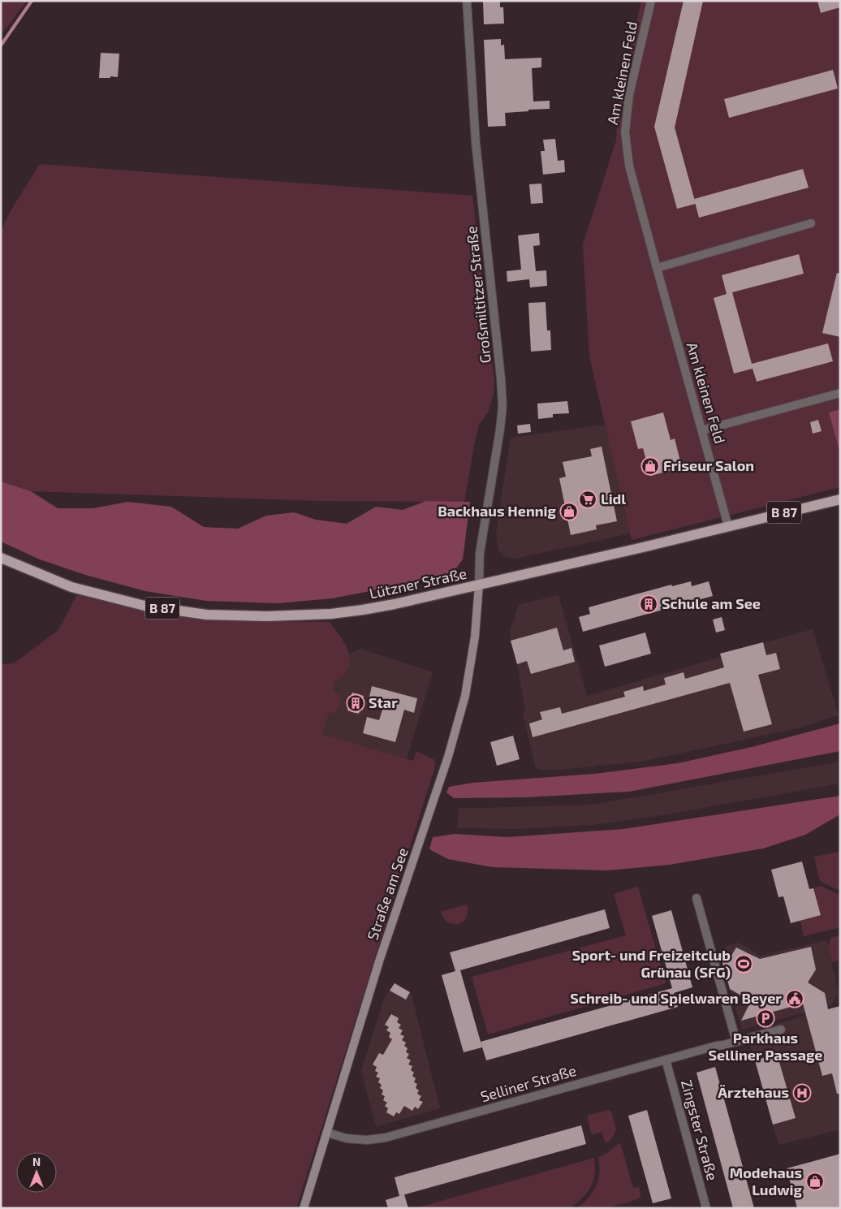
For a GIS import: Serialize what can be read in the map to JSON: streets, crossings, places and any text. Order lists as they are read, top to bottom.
{
  "streets": {
    "main road": ["B 87", "Lützner Straße", "Straße am See"],
    "street": [
      "Am kleinen Feld",
      "Großmiltitzer Straße",
      "Selliner Straße",
      "Zingster Straße"
    ]
  },
  "crossings": [
    ["Am kleinen Feld", "Lützner Straße"],
    ["Großmiltitzer Straße", "Lützner Straße"],
    ["Großmiltitzer Straße", "Straße am See"],
    ["Lützner Straße", "Straße am See"],
    ["Straße am See", "Selliner Straße"],
    ["Selliner Straße", "Zingster Straße"]
  ],
  "places": {
    "shop": ["Friseur Salon", "Backhaus Hennig", "Modehaus Ludwig"],
    "supermarket": ["Lidl"],
    "building": ["Schule am See", "Star"],
    "sports": ["Sport- und Freizeitclub Grünau (SFG)"],
    "public building": ["Schreib- und Spielwaren Beyer"],
    "parking": ["Parkhaus Selliner Passage"],
    "hospital": ["Ärztehaus"]
  },
  "north": "top"
}
